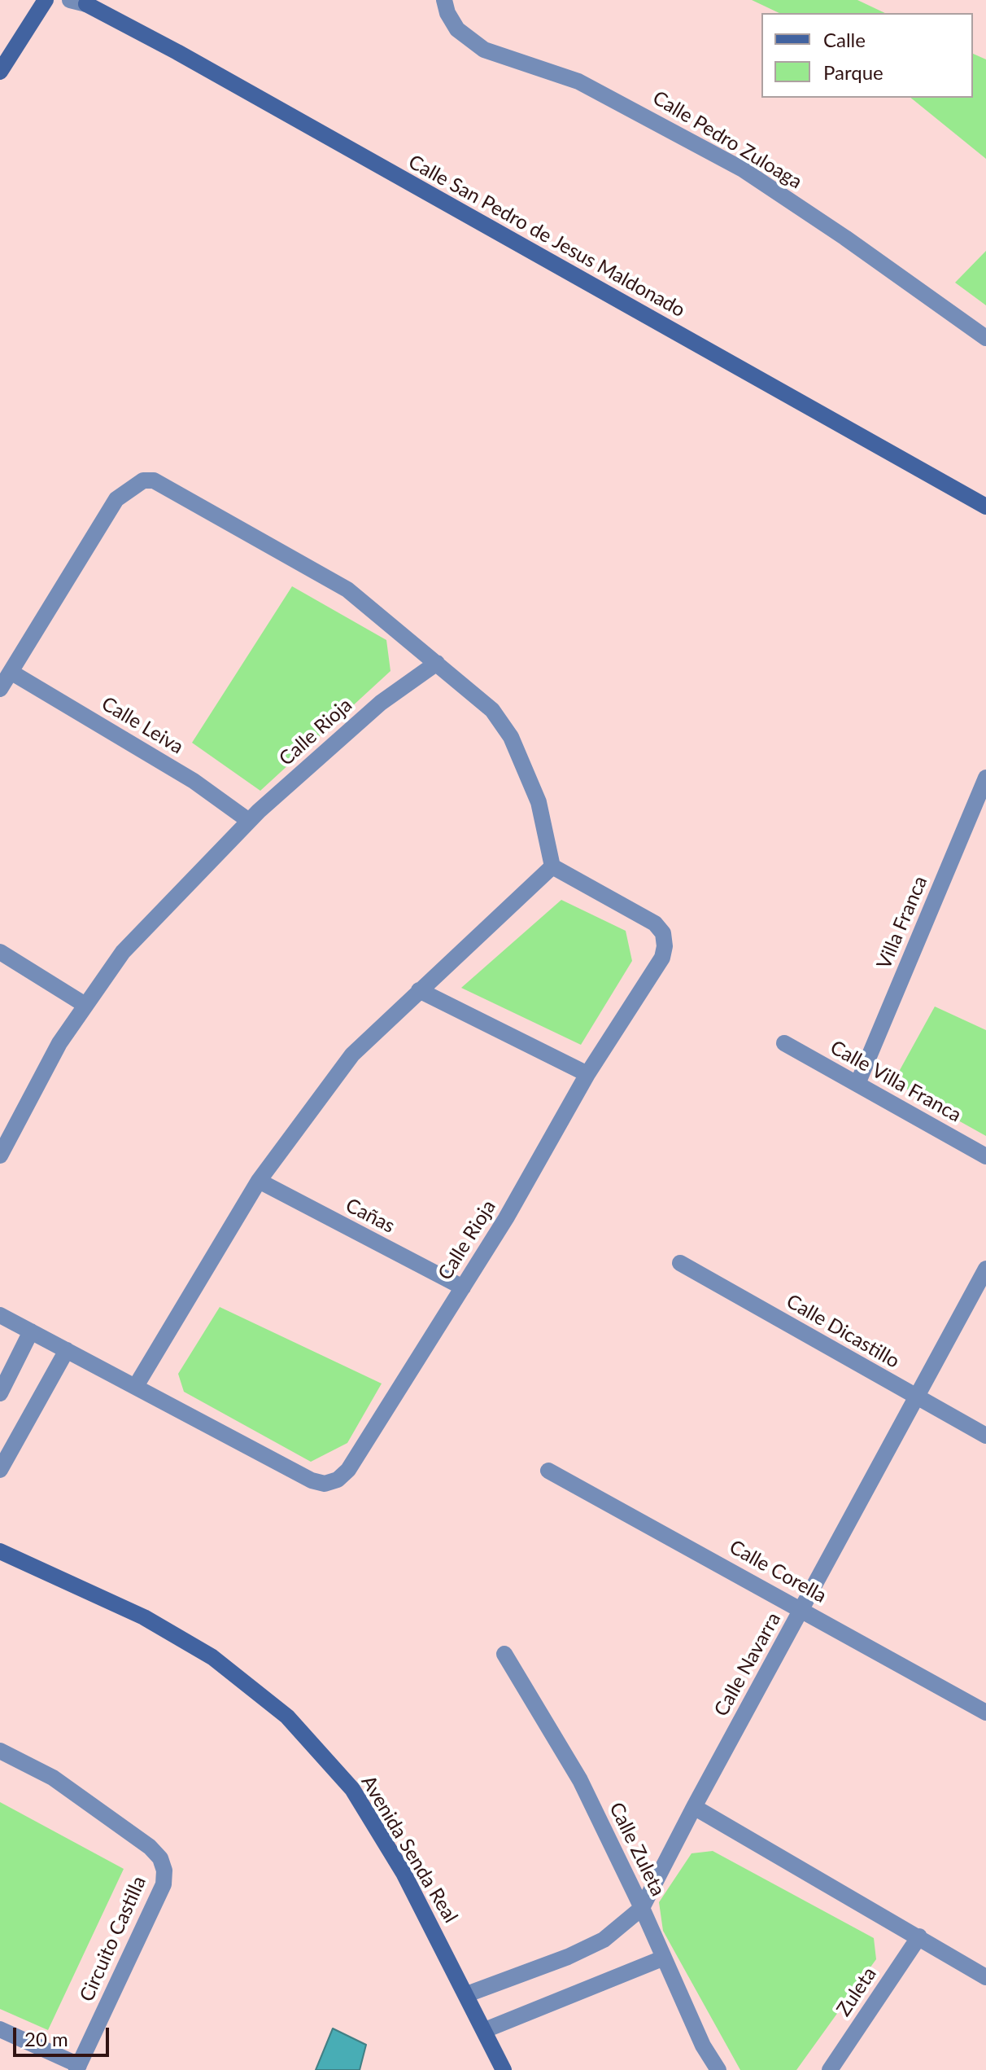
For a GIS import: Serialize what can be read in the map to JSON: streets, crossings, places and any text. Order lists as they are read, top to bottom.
{
  "streets": {
    "street": [
      "Calle Pedro Zuloaga",
      "Calle San Pedro de Jesus Maldonado",
      "Calle Leiva",
      "Calle Rioja",
      "Villa Franca",
      "Calle Villa Franca",
      "Cañas",
      "Calle Dicastillo",
      "Calle Corella",
      "Calle Navarra",
      "Avenida Senda Real",
      "Calle Zuleta",
      "Circuito Castilla",
      "Zuleta"
    ]
  },
  "crossings": [
    ["Calle Leiva", "Calle Rioja"],
    ["Calle Rioja", "Cañas"],
    ["Villa Franca", "Calle Villa Franca"],
    ["Calle Dicastillo", "Calle Navarra"],
    ["Calle Corella", "Calle Navarra"],
    ["Calle Navarra", "Avenida Senda Real"],
    ["Calle Navarra", "Calle Zuleta"]
  ],
  "legend": ["Calle", "Parque"],
  "scale_bar": "20 m"
}
